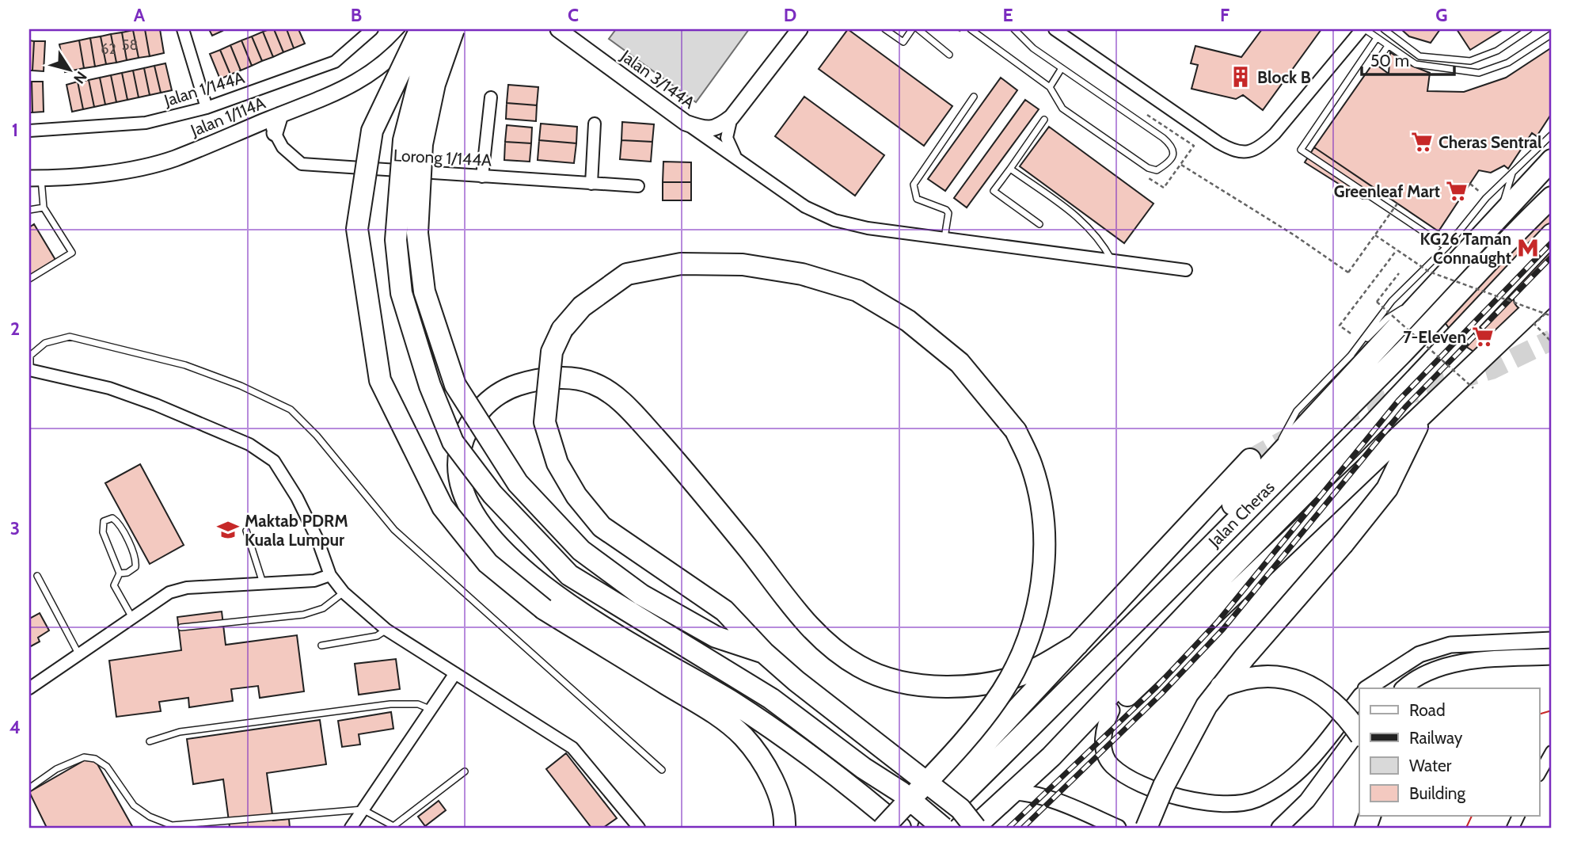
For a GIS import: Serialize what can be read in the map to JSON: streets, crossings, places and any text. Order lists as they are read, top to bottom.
{
  "streets": {
    "highway": ["Jalan Cheras"],
    "street": [
      "Jalan 3/144A",
      "Jalan 1/144A",
      "Jalan 1/114A",
      "Lorong 1/144A"
    ]
  },
  "crossings": [
    ["Jalan 1/114A", "Lorong 1/144A"]
  ],
  "places": {
    "building": ["Block B"],
    "supermarket": ["Cheras Sentral", "Greenleaf Mart", "7-Eleven"],
    "metro station": ["KG26 Taman Connaught"],
    "school or university": ["Maktab PDRM Kuala Lumpur"]
  },
  "house_numbers": ["58", "62"],
  "legend": [
    "Road",
    "Railway",
    "Water",
    "Building"
  ],
  "scale_bar": "50 m",
  "north": "bottom right",
  "grid": {
    "columns": [
      "A",
      "B",
      "C",
      "D",
      "E",
      "F",
      "G"
    ],
    "rows": [
      "1",
      "2",
      "3",
      "4"
    ]
  }
}
